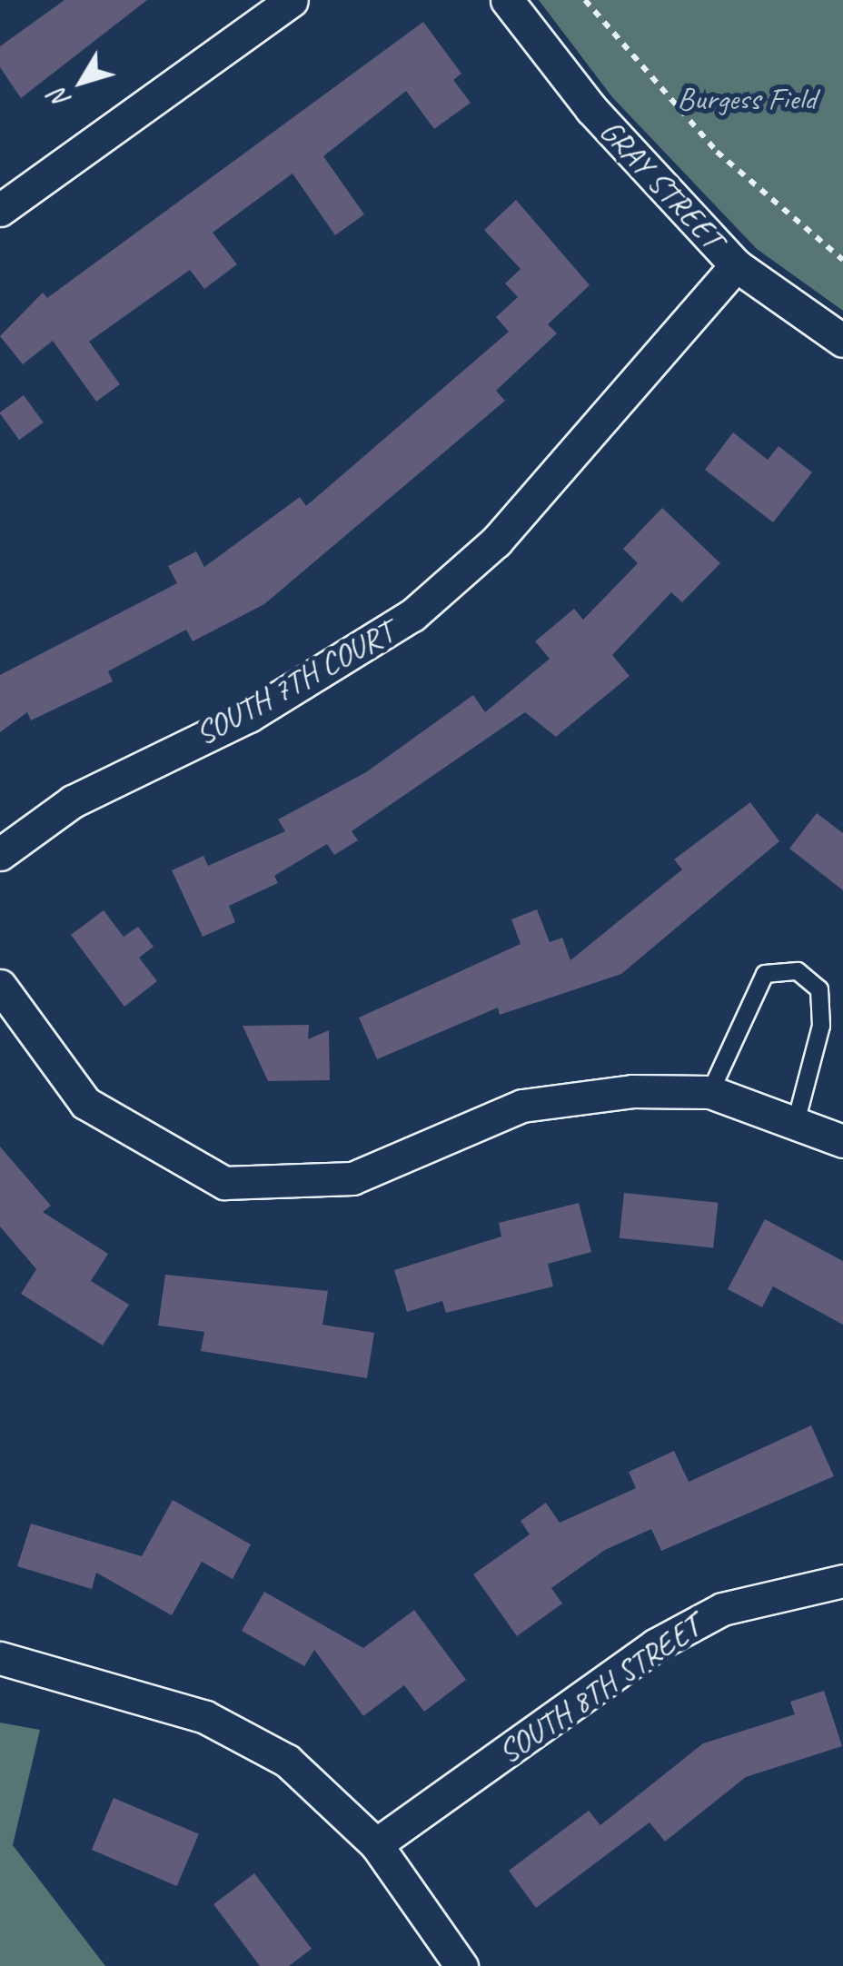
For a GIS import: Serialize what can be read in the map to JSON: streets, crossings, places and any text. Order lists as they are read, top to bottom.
{
  "streets": {
    "street": ["GRAY STREET", "SOUTH 7TH COURT", "SOUTH 8TH STREET"]
  },
  "crossings": [
    ["GRAY STREET", "SOUTH 7TH COURT"]
  ],
  "parks": ["Burgess Field"],
  "north": "bottom left"
}
